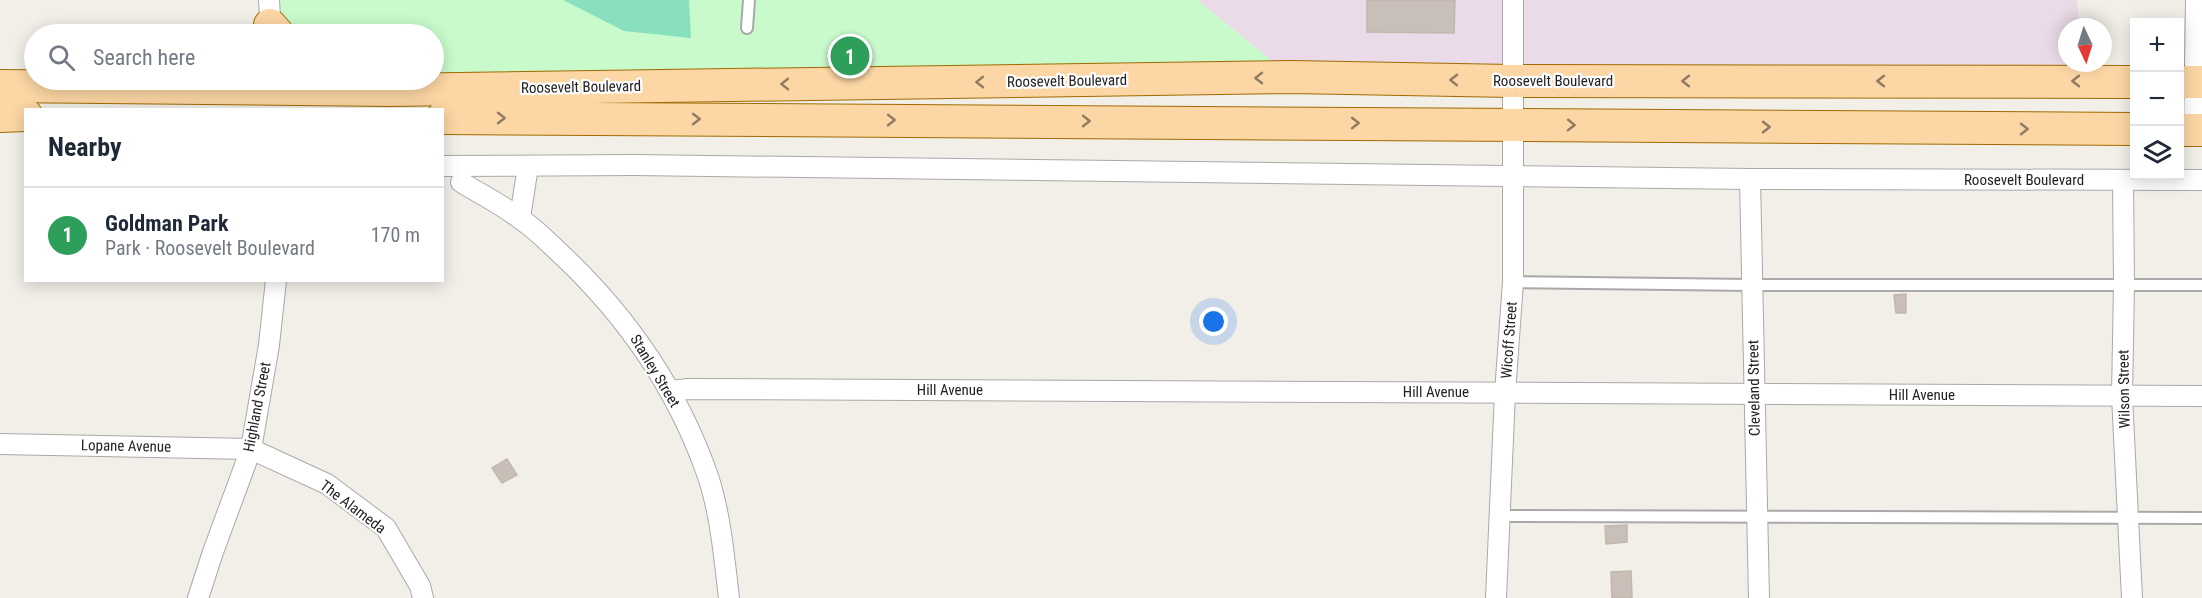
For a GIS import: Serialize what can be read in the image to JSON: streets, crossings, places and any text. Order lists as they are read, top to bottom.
{
  "streets": {
    "main road": ["Roosevelt Boulevard"],
    "street": [
      "Wicoff Street",
      "Stanley Street",
      "Cleveland Street",
      "Wilson Street",
      "Hill Avenue",
      "Highland Street",
      "Lopane Avenue",
      "The Alameda"
    ]
  },
  "crossings": [
    ["Roosevelt Boulevard", "Wicoff Street"],
    ["Roosevelt Boulevard", "Cleveland Street"],
    ["Roosevelt Boulevard", "Wilson Street"],
    ["Wicoff Street", "Hill Avenue"],
    ["Stanley Street", "Hill Avenue"],
    ["Cleveland Street", "Hill Avenue"],
    ["Wilson Street", "Hill Avenue"],
    ["Highland Street", "Lopane Avenue"],
    ["Highland Street", "The Alameda"],
    ["Lopane Avenue", "The Alameda"]
  ],
  "north": "bottom",
  "page": {
    "map_buttons": ["+", "−"],
    "search": "Search here",
    "pins": "1",
    "heading": "Nearby",
    "list": [
      {
        "mark": "1",
        "name": "Goldman Park",
        "note": "Park · Roosevelt Boulevard",
        "value": "170 m"
      }
    ]
  }
}
